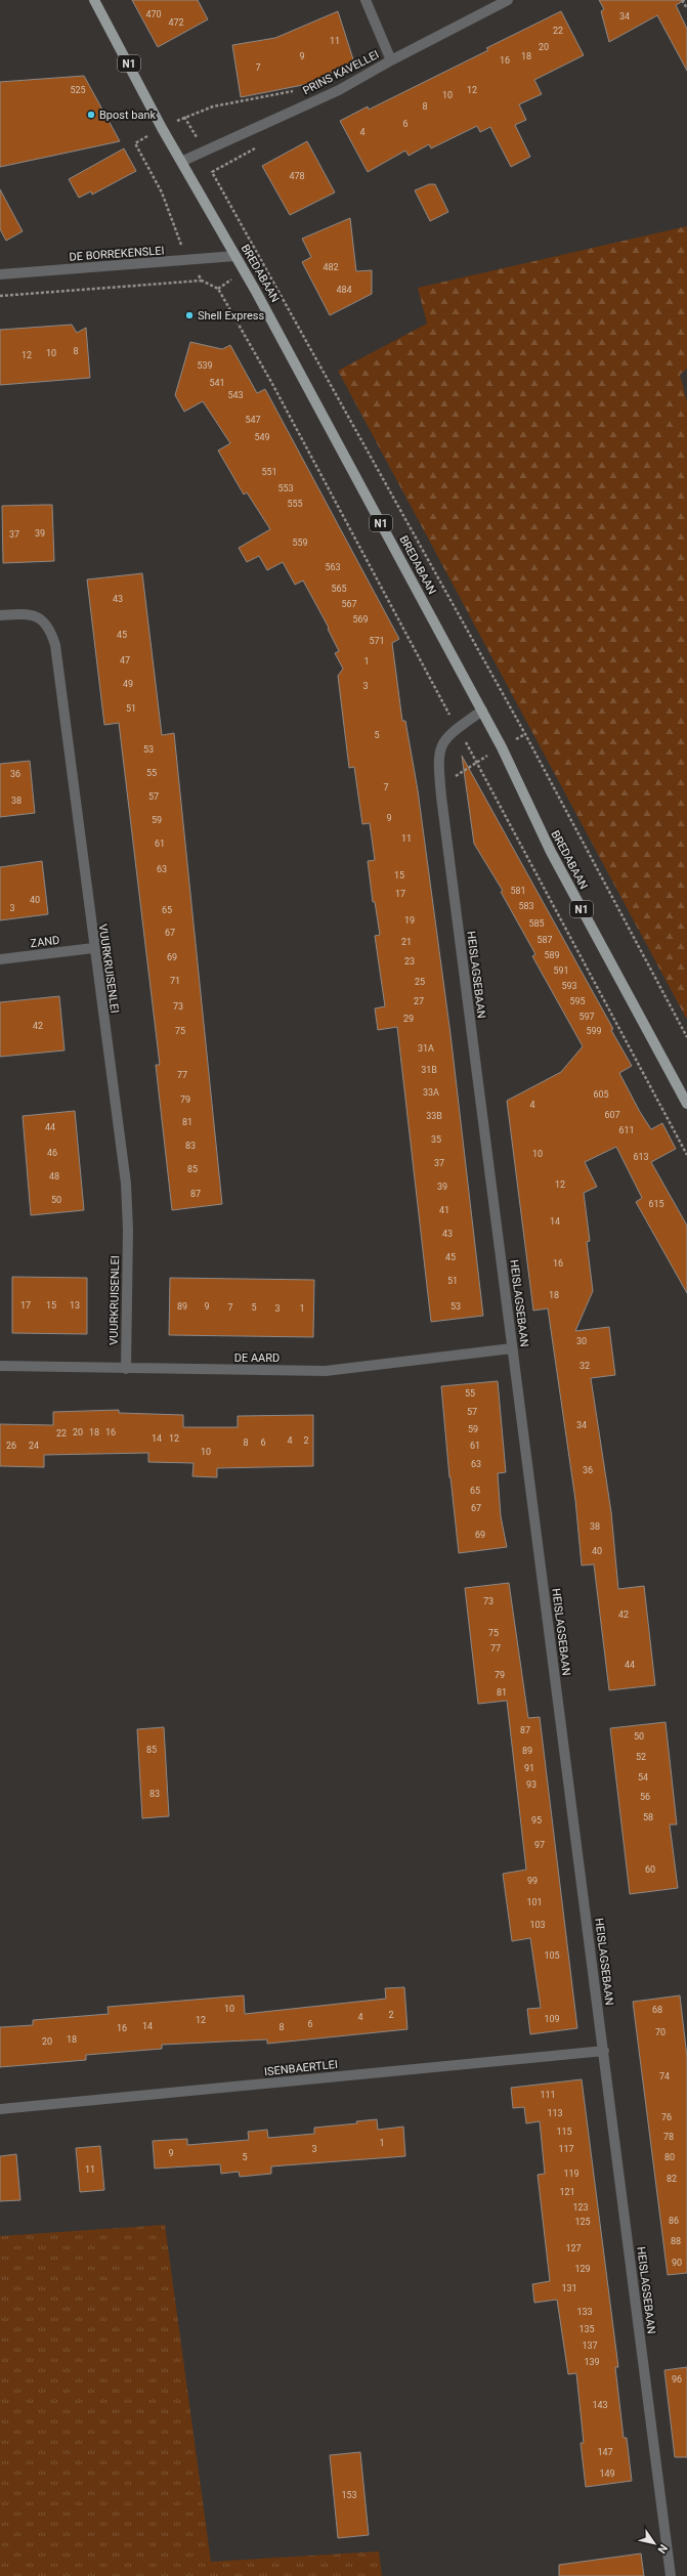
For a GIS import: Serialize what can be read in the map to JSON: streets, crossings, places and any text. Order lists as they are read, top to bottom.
{
  "streets": {
    "main road": ["N1", "BREDABAAN"],
    "street": [
      "PRINS KAVELLEI",
      "DE BORREKENSLEI",
      "ZAND",
      "VUURKRUISENLEI",
      "HEISLAGSEBAAN",
      "DE AARD",
      "ISENBAERTLEI"
    ]
  },
  "crossings": [
    ["PRINS KAVELLEI", "BREDABAAN"],
    ["DE BORREKENSLEI", "BREDABAAN"],
    ["BREDABAAN", "HEISLAGSEBAAN"],
    ["ZAND", "VUURKRUISENLEI"],
    ["VUURKRUISENLEI", "DE AARD"],
    ["HEISLAGSEBAAN", "DE AARD"],
    ["HEISLAGSEBAAN", "ISENBAERTLEI"]
  ],
  "places": ["Bpost bank", "Shell Express"],
  "house_numbers": [
    "470",
    "34",
    "472",
    "22",
    "11",
    "20",
    "9",
    "18",
    "16",
    "7",
    "525",
    "12",
    "10",
    "8",
    "6",
    "4",
    "478",
    "482",
    "484",
    "8",
    "10",
    "12",
    "539",
    "541",
    "543",
    "547",
    "549",
    "551",
    "553",
    "555",
    "39",
    "37",
    "559",
    "563",
    "565",
    "43",
    "567",
    "569",
    "45",
    "571",
    "47",
    "1",
    "49",
    "3",
    "51",
    "5",
    "53",
    "55",
    "36",
    "7",
    "57",
    "38",
    "9",
    "59",
    "11",
    "61",
    "63",
    "15",
    "581",
    "17",
    "40",
    "583",
    "3",
    "65",
    "19",
    "585",
    "67",
    "587",
    "21",
    "589",
    "69",
    "23",
    "591",
    "71",
    "25",
    "593",
    "27",
    "595",
    "73",
    "597",
    "29",
    "42",
    "75",
    "599",
    "31A",
    "31B",
    "77",
    "33A",
    "605",
    "79",
    "4",
    "607",
    "33B",
    "81",
    "44",
    "611",
    "35",
    "83",
    "46",
    "10",
    "613",
    "37",
    "85",
    "48",
    "12",
    "39",
    "87",
    "50",
    "615",
    "41",
    "14",
    "43",
    "45",
    "16",
    "51",
    "18",
    "17",
    "15",
    "13",
    "89",
    "9",
    "53",
    "7",
    "5",
    "3",
    "1",
    "30",
    "32",
    "55",
    "57",
    "34",
    "59",
    "20",
    "18",
    "16",
    "22",
    "14",
    "12",
    "4",
    "2",
    "8",
    "6",
    "26",
    "24",
    "61",
    "10",
    "63",
    "36",
    "65",
    "67",
    "38",
    "69",
    "40",
    "73",
    "42",
    "75",
    "77",
    "44",
    "79",
    "81",
    "87",
    "50",
    "85",
    "89",
    "52",
    "91",
    "54",
    "93",
    "83",
    "56",
    "58",
    "95",
    "97",
    "60",
    "99",
    "101",
    "103",
    "105",
    "10",
    "68",
    "2",
    "4",
    "109",
    "12",
    "6",
    "14",
    "8",
    "16",
    "70",
    "18",
    "20",
    "74",
    "111",
    "113",
    "76",
    "115",
    "78",
    "1",
    "3",
    "117",
    "9",
    "5",
    "80",
    "11",
    "119",
    "82",
    "121",
    "123",
    "86",
    "125",
    "88",
    "127",
    "90",
    "129",
    "131",
    "133",
    "135",
    "137",
    "139",
    "96",
    "143",
    "147",
    "149",
    "153"
  ],
  "north": "bottom right"
}
